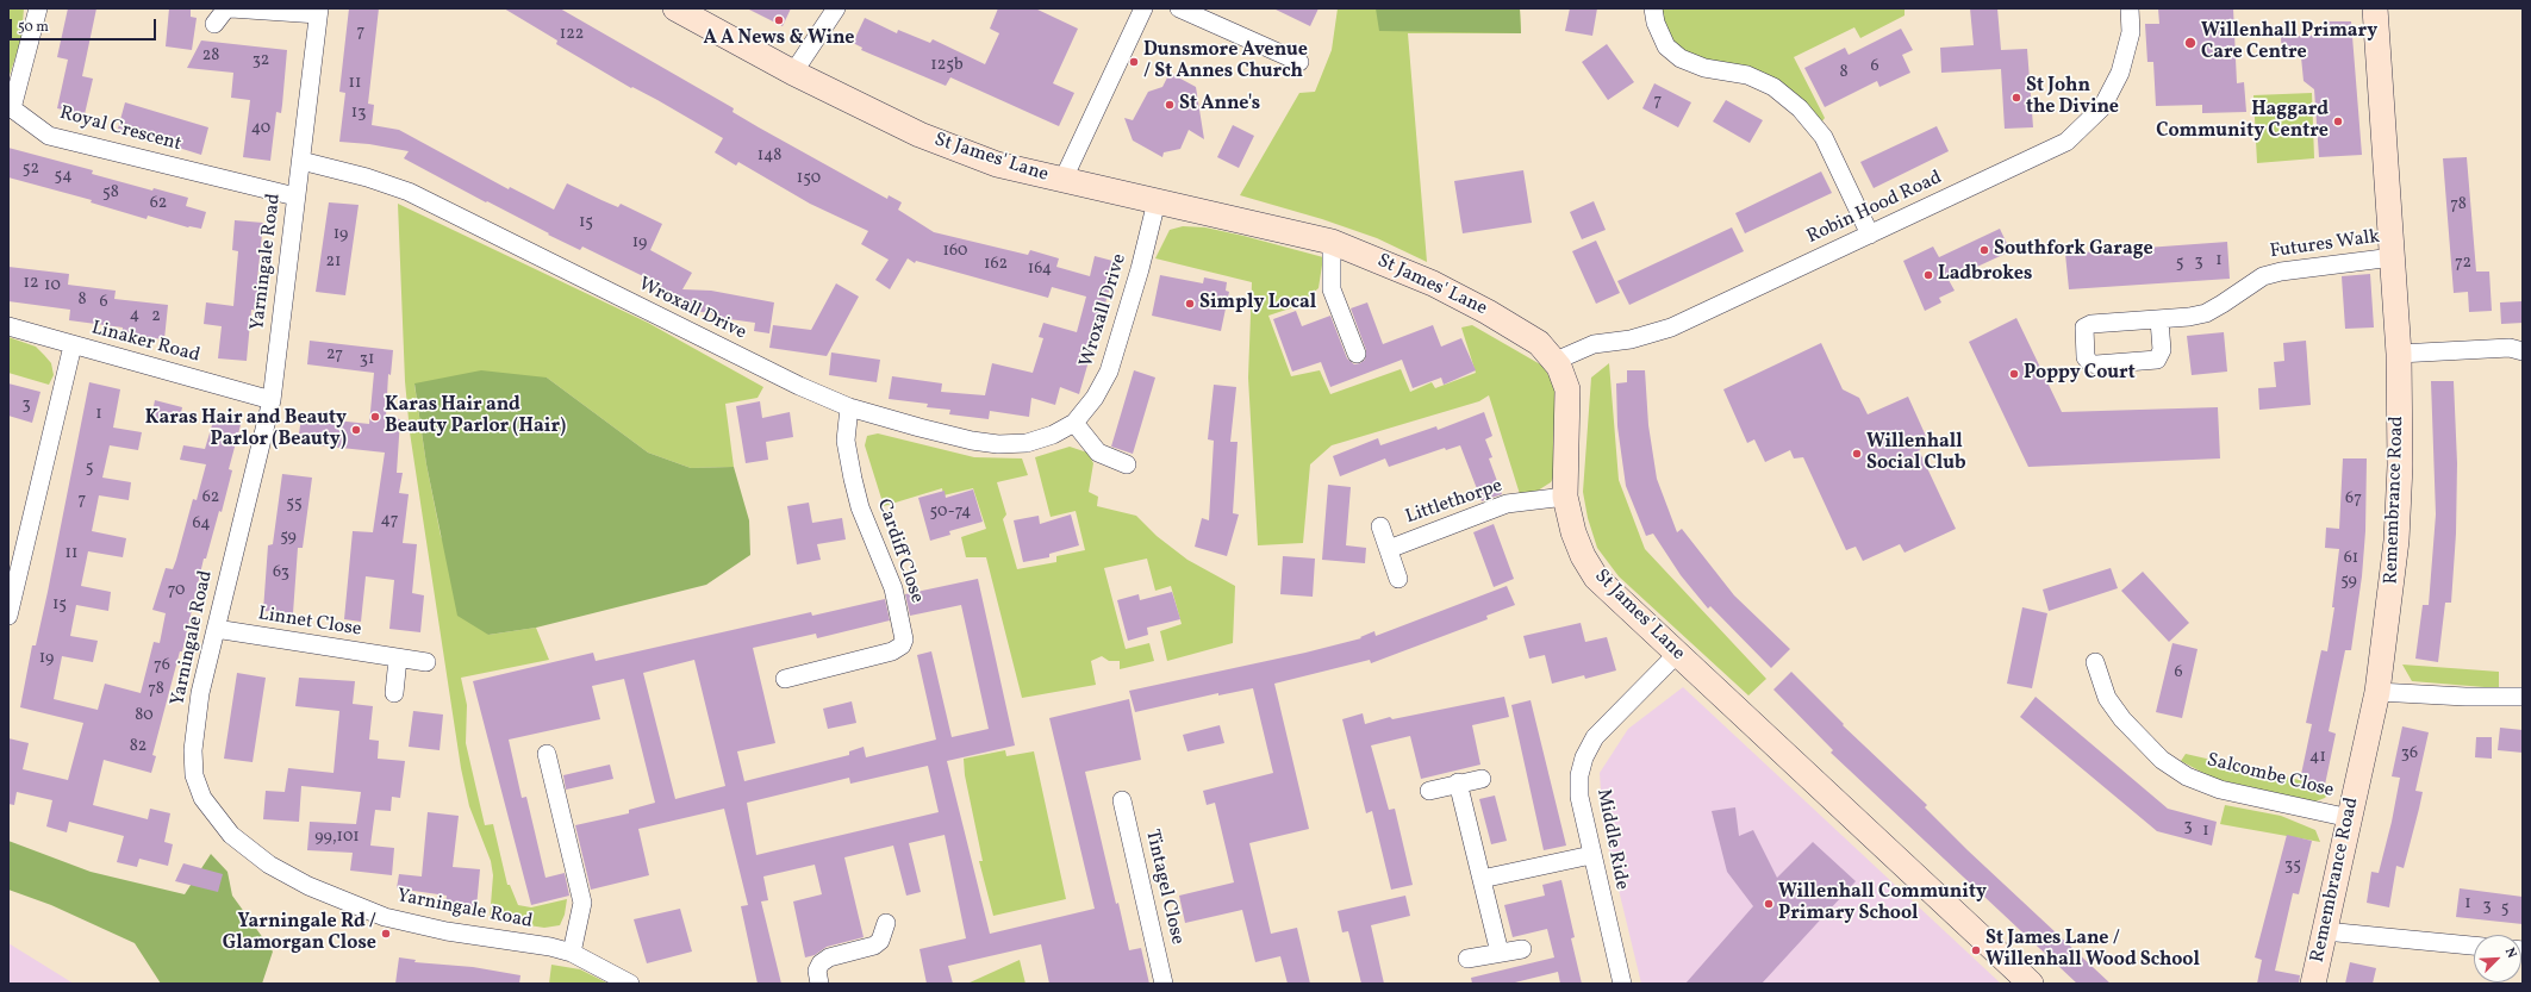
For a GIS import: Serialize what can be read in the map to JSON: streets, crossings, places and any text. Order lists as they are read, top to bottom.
{
  "streets": {
    "street": [
      "Royal Crescent",
      "St James' Lane",
      "Robin Hood Road",
      "Futures Walk",
      "Yarningale Road",
      "Wroxall Drive",
      "Linaker Road",
      "Remembrance Road",
      "Littlethorpe",
      "Cardiff Close",
      "Linnet Close",
      "Salcombe Close",
      "Middle Ride",
      "Tintagel Close"
    ]
  },
  "crossings": [
    ["Royal Crescent", "Yarningale Road"],
    ["St James' Lane", "Robin Hood Road"],
    ["St James' Lane", "Wroxall Drive"],
    ["St James' Lane", "Littlethorpe"],
    ["St James' Lane", "Middle Ride"],
    ["Futures Walk", "Remembrance Road"],
    ["Yarningale Road", "Wroxall Drive"],
    ["Yarningale Road", "Linaker Road"],
    ["Yarningale Road", "Linnet Close"],
    ["Wroxall Drive", "Cardiff Close"],
    ["Remembrance Road", "Salcombe Close"]
  ],
  "places": [
    "A A News & Wine",
    "Willenhall Primary Care Centre",
    "Dunsmore Avenue / St Annes Church",
    "St John the Divine",
    "St Anne's",
    "Haggard Community Centre",
    "Southfork Garage",
    "Ladbrokes",
    "Simply Local",
    "Poppy Court",
    "Karas Hair and Beauty Parlor (Hair)",
    "Karas Hair and Beauty Parlor (Beauty)",
    "Willenhall Social Club",
    "Willenhall Community Primary School",
    "Yarningale Rd / Glamorgan Close",
    "St James Lane / Willenhall Wood School"
  ],
  "house_numbers": [
    "7",
    "122",
    "28",
    "32",
    "125b",
    "6",
    "8",
    "11",
    "7",
    "13",
    "40",
    "148",
    "52",
    "54",
    "150",
    "58",
    "62",
    "78",
    "15",
    "19",
    "19",
    "160",
    "1",
    "21",
    "3",
    "5",
    "72",
    "162",
    "164",
    "12",
    "10",
    "8",
    "6",
    "4",
    "2",
    "27",
    "31",
    "3",
    "1",
    "5",
    "62",
    "67",
    "7",
    "55",
    "50-74",
    "47",
    "64",
    "59",
    "11",
    "61",
    "63",
    "59",
    "70",
    "15",
    "19",
    "76",
    "6",
    "78",
    "80",
    "82",
    "36",
    "41",
    "3",
    "1",
    "99,101",
    "35",
    "1",
    "3",
    "5"
  ],
  "scale_bar": "50 m",
  "north": "top right"
}
